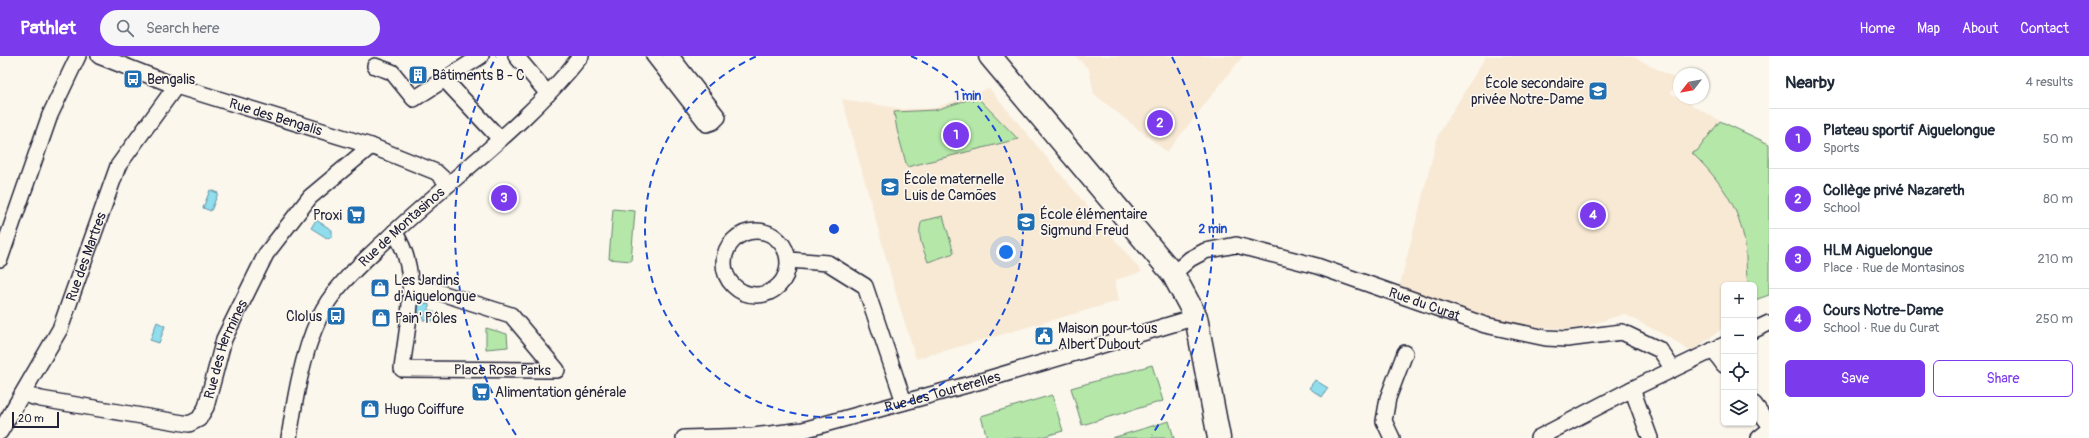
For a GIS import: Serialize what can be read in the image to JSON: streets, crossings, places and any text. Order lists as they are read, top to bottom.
{
  "streets": {
    "street": [
      "Rue des Bengalis",
      "Rue de Montasinos",
      "Rue des Martres",
      "Rue du Curat",
      "Rue des Hermines",
      "Place Rosa Parks",
      "Rue des Tourterelles"
    ]
  },
  "crossings": [
    ["Rue des Bengalis", "Rue de Montasinos"],
    ["Rue des Bengalis", "Rue des Martres"],
    ["Rue des Bengalis", "Rue des Hermines"],
    ["Rue de Montasinos", "Place Rosa Parks"],
    ["Rue des Martres", "Rue des Hermines"]
  ],
  "places": {
    "building": ["Bâtiments B - C"],
    "bus stop": ["Bengalis", "Clolus"],
    "school or university": ["École secondaire privée Notre-Dame", "École maternelle Luis de Camões", "École élémentaire Sigmund Freud"],
    "supermarket": ["Proxi", "Alimentation générale"],
    "shop": ["Les Jardins d'Aiguelongue", "Pain' Pôles", "Hugo Coiffure"],
    "public building": ["Maison pour tous Albert Dubout"]
  },
  "scale_bar": "20 m",
  "north": "bottom left",
  "page": {
    "header": "Pathlet",
    "search": "Search here",
    "nav": [
      "Home",
      "Map",
      "About",
      "Contact"
    ],
    "heading": ["Nearby", "4 results"],
    "pins": [
      "2",
      "1",
      "3",
      "4"
    ],
    "list": [
      {
        "mark": "1",
        "name": "Plateau sportif Aiguelongue",
        "note": "Sports",
        "value": "50 m"
      },
      {
        "mark": "2",
        "name": "Collège privé Nazareth",
        "note": "School",
        "value": "80 m"
      },
      {
        "mark": "3",
        "name": "HLM Aiguelongue",
        "note": "Place · Rue de Montasinos",
        "value": "210 m"
      },
      {
        "mark": "4",
        "name": "Cours Notre-Dame",
        "note": "School · Rue du Curat",
        "value": "250 m"
      }
    ],
    "map_buttons": ["+", "−"],
    "buttons": ["Save", "Share"],
    "scale": "20 m"
  },
  "rings": ["1 min", "2 min"]
}
